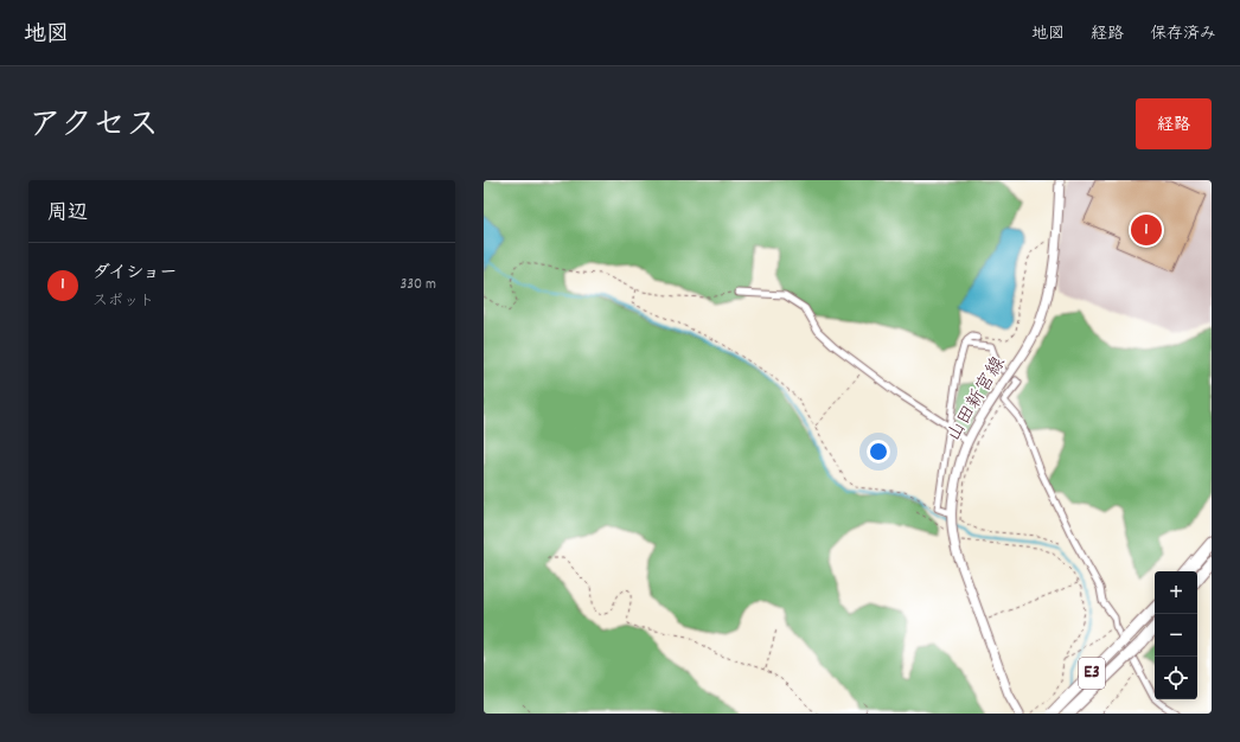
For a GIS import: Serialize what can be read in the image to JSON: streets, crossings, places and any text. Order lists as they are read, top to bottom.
{
  "streets": {
    "highway": ["E3"],
    "main road": ["山田新宮線"]
  },
  "page": {
    "header": "地図",
    "nav": ["地図", "経路", "保存済み"],
    "title": "アクセス",
    "buttons": "経路",
    "heading": "周辺",
    "pins": "1",
    "list": [
      {
        "mark": "1",
        "name": "ダイショー",
        "note": "スポット",
        "value": "330 m"
      }
    ],
    "map_buttons": ["+", "−"]
  }
}
